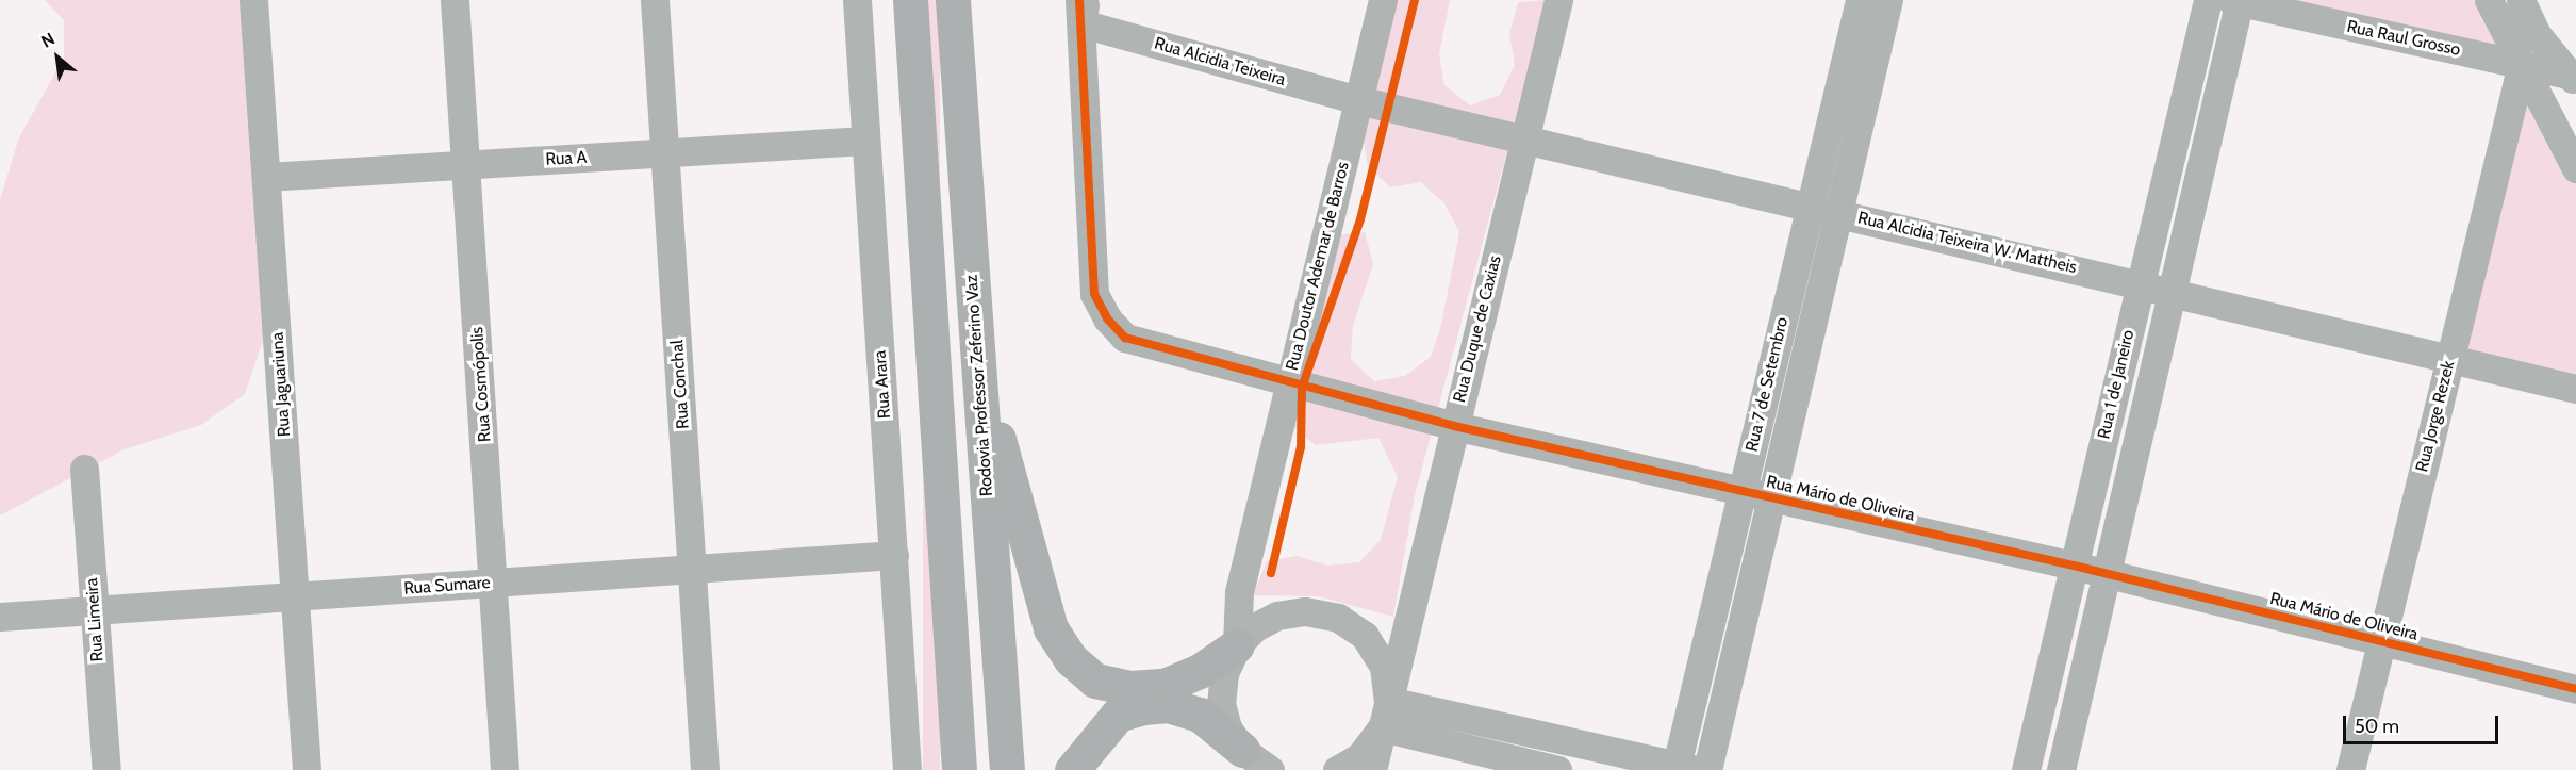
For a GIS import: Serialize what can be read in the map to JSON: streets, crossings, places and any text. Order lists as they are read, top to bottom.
{
  "streets": {
    "highway": ["Rodovia Professor Zeferino Vaz"],
    "street": [
      "Rua Raul Grosso",
      "Rua Alcidia Teixeira",
      "Rua A",
      "Rua Alcidia Teixeira W. Mattheis",
      "Rua Doutor Ademar de Barros",
      "Rua Duque de Caxias",
      "Rua Jaguariuna",
      "Rua Cosmópolis",
      "Rua Conchal",
      "Rua Arara",
      "Rua 7 de Setembro",
      "Rua 1 de Janeiro",
      "Rua Jorge Rezek",
      "Rua Mário de Oliveira",
      "Rua Sumare",
      "Rua Limeira"
    ]
  },
  "crossings": [
    ["Rua Raul Grosso", "Rua 1 de Janeiro"],
    ["Rua Raul Grosso", "Rua Jorge Rezek"],
    ["Rua Alcidia Teixeira", "Rua Alcidia Teixeira W. Mattheis"],
    ["Rua Alcidia Teixeira", "Rua Doutor Ademar de Barros"],
    ["Rua Alcidia Teixeira", "Rua Mário de Oliveira"],
    ["Rua A", "Rua Jaguariuna"],
    ["Rua A", "Rua Cosmópolis"],
    ["Rua A", "Rua Conchal"],
    ["Rua A", "Rua Arara"],
    ["Rua Alcidia Teixeira W. Mattheis", "Rua Doutor Ademar de Barros"],
    ["Rua Alcidia Teixeira W. Mattheis", "Rua Duque de Caxias"],
    ["Rua Alcidia Teixeira W. Mattheis", "Rua 7 de Setembro"],
    ["Rua Alcidia Teixeira W. Mattheis", "Rua 1 de Janeiro"],
    ["Rua Alcidia Teixeira W. Mattheis", "Rua Jorge Rezek"],
    ["Rua Doutor Ademar de Barros", "Rua Mário de Oliveira"],
    ["Rua Duque de Caxias", "Rua Mário de Oliveira"],
    ["Rua Jaguariuna", "Rua Sumare"],
    ["Rua Cosmópolis", "Rua Sumare"],
    ["Rua Conchal", "Rua Sumare"],
    ["Rua Arara", "Rua Sumare"],
    ["Rua 7 de Setembro", "Rua Mário de Oliveira"],
    ["Rua 1 de Janeiro", "Rua Mário de Oliveira"],
    ["Rua Jorge Rezek", "Rua Mário de Oliveira"],
    ["Rua Sumare", "Rua Limeira"]
  ],
  "scale_bar": "50 m",
  "north": "top left"
}
